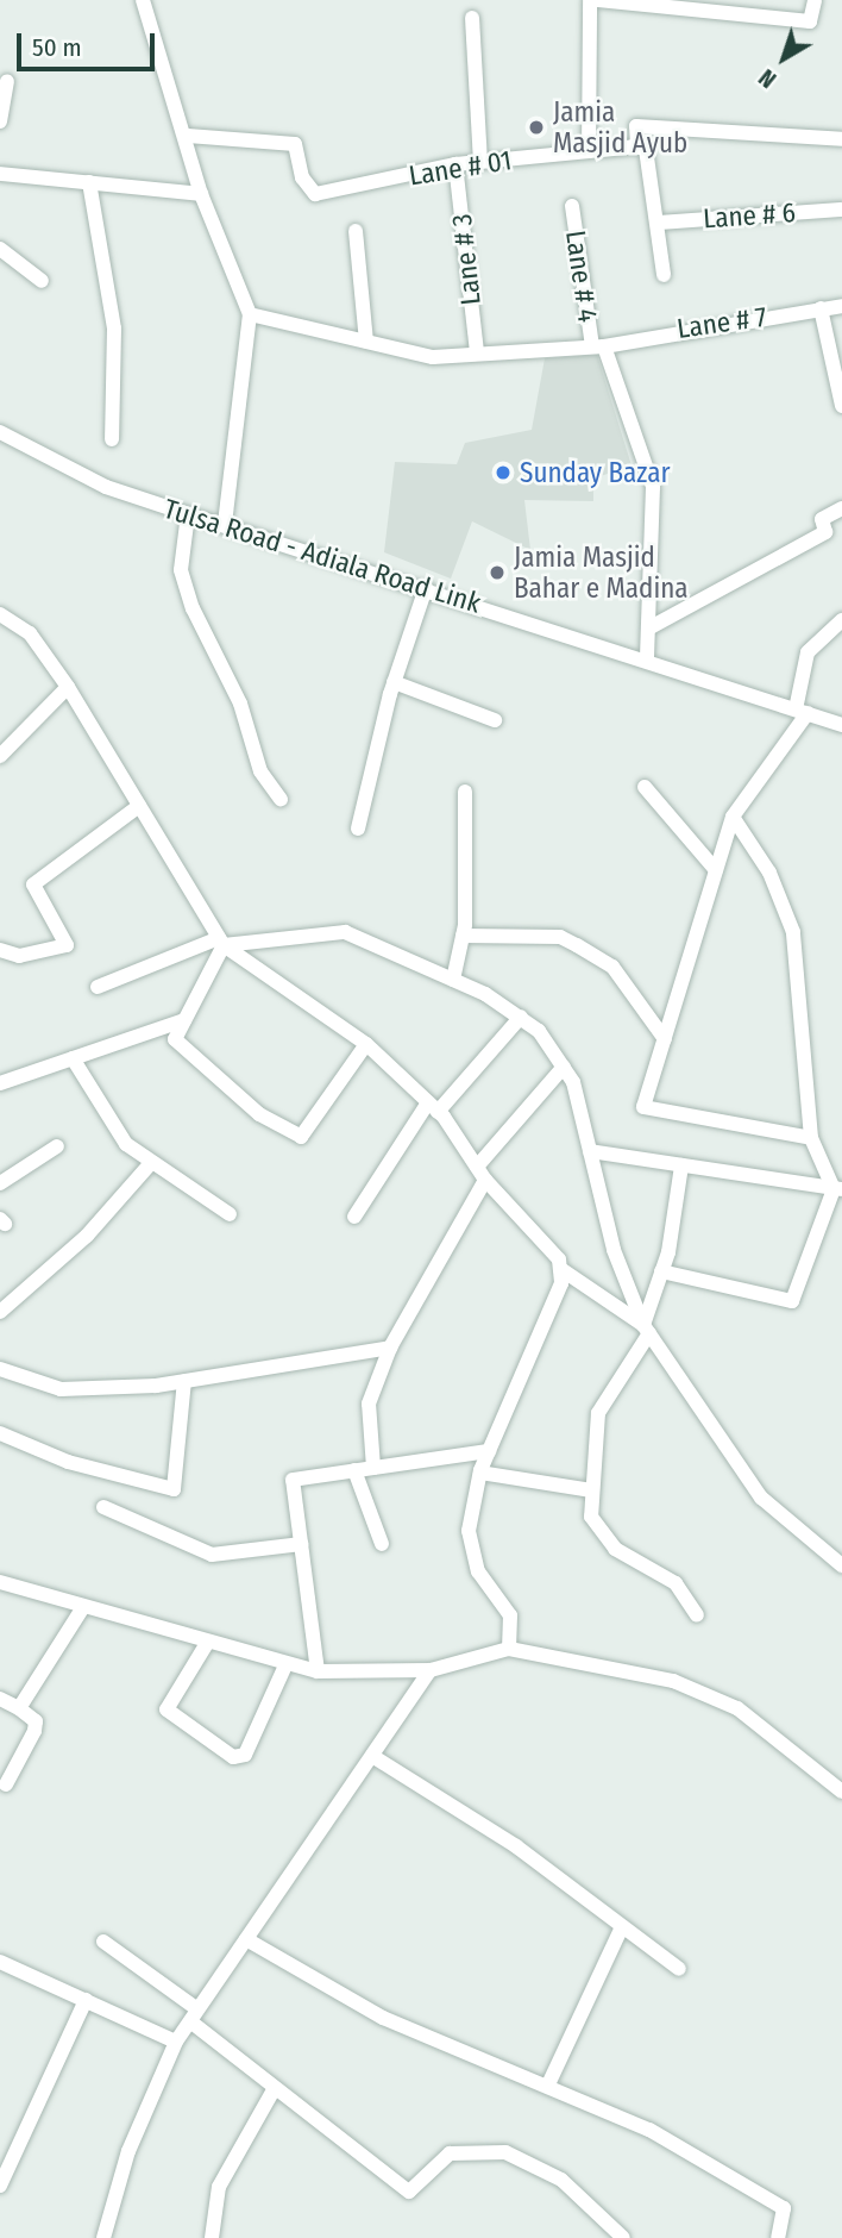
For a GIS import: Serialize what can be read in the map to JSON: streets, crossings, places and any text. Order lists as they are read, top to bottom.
{
  "streets": {
    "street": [
      "Lane # 01",
      "Lane # 6",
      "Lane # 3",
      "Lane # 4",
      "Lane # 7",
      "Tulsa Road - Adiala Road Link"
    ]
  },
  "crossings": [
    ["Lane # 01", "Lane # 3"],
    ["Lane # 3", "Lane # 7"],
    ["Lane # 4", "Lane # 7"],
    ["Lane # 4", "Tulsa Road - Adiala Road Link"]
  ],
  "places": ["Jamia Masjid Ayub", "Sunday Bazar", "Jamia Masjid Bahar e Madina"],
  "scale_bar": "50 m",
  "north": "bottom left"
}
